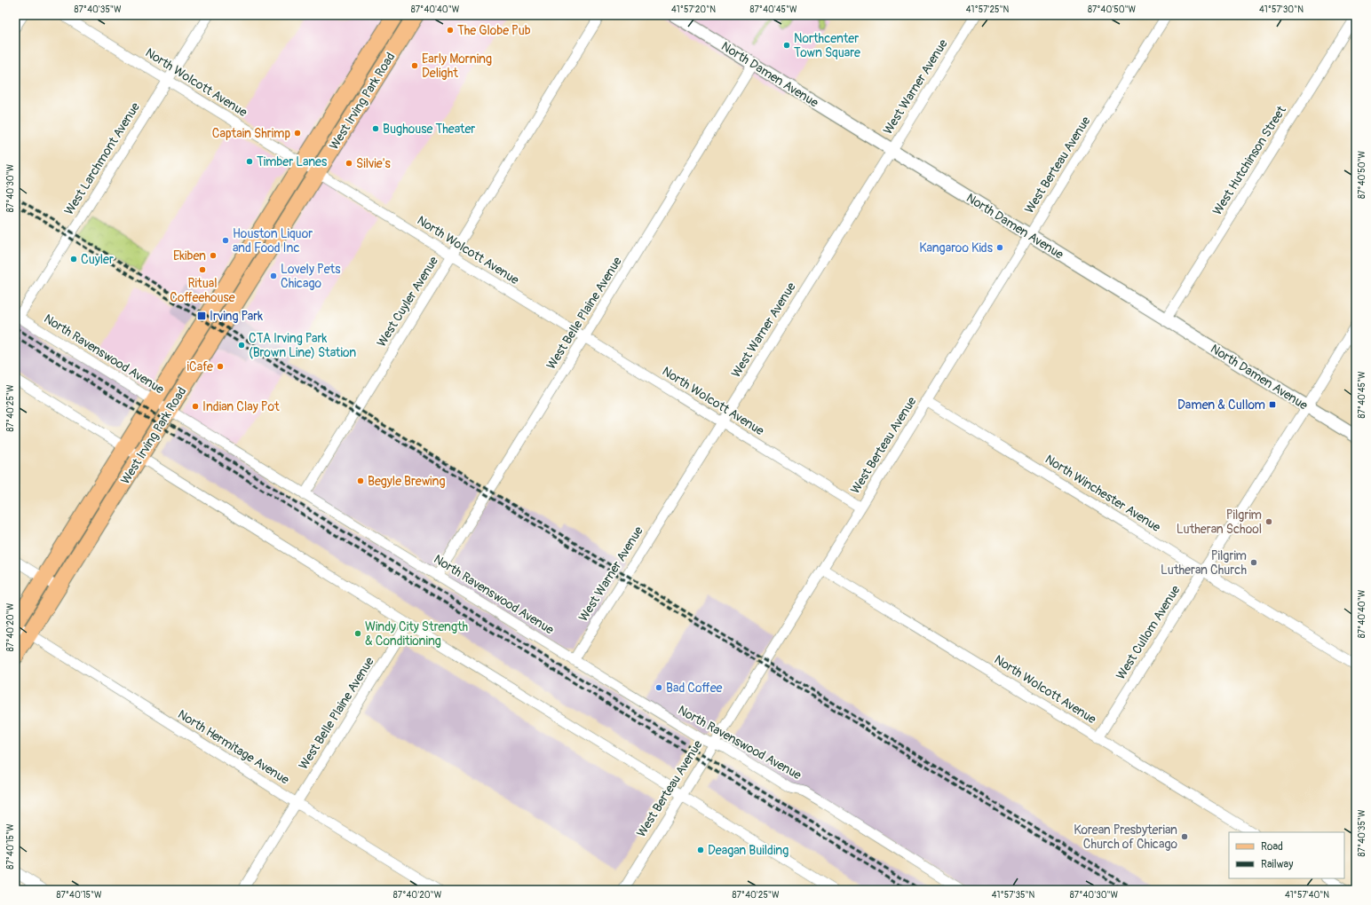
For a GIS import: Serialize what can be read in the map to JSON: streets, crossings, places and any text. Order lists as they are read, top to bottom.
{
  "streets": {
    "main road": ["West Irving Park Road"],
    "street": [
      "North Damen Avenue",
      "North Wolcott Avenue",
      "West Warner Avenue",
      "West Larchmont Avenue",
      "West Hutchinson Street",
      "West Berteau Avenue",
      "West Cuyler Avenue",
      "West Belle Plaine Avenue",
      "North Ravenswood Avenue",
      "North Winchester Avenue",
      "West Cullom Avenue",
      "North Hermitage Avenue"
    ]
  },
  "crossings": [
    ["North Damen Avenue", "West Warner Avenue"],
    ["North Damen Avenue", "West Hutchinson Street"],
    ["North Damen Avenue", "West Berteau Avenue"],
    ["North Damen Avenue", "West Belle Plaine Avenue"],
    ["North Damen Avenue", "West Cullom Avenue"],
    ["North Wolcott Avenue", "West Warner Avenue"],
    ["North Wolcott Avenue", "West Irving Park Road"],
    ["North Wolcott Avenue", "West Larchmont Avenue"],
    ["North Wolcott Avenue", "West Berteau Avenue"],
    ["North Wolcott Avenue", "West Cuyler Avenue"],
    ["North Wolcott Avenue", "West Belle Plaine Avenue"],
    ["North Wolcott Avenue", "West Cullom Avenue"],
    ["West Warner Avenue", "North Ravenswood Avenue"],
    ["West Irving Park Road", "North Ravenswood Avenue"],
    ["West Irving Park Road", "North Hermitage Avenue"],
    ["West Larchmont Avenue", "North Ravenswood Avenue"],
    ["West Berteau Avenue", "North Ravenswood Avenue"],
    ["West Berteau Avenue", "North Winchester Avenue"],
    ["West Cuyler Avenue", "North Ravenswood Avenue"],
    ["West Belle Plaine Avenue", "North Ravenswood Avenue"],
    ["West Belle Plaine Avenue", "North Hermitage Avenue"],
    ["North Winchester Avenue", "West Cullom Avenue"]
  ],
  "places": {
    "other": [
      "The Globe Pub",
      "Northcenter Town Square",
      "Early Morning Delight",
      "Bughouse Theater",
      "Captain Shrimp",
      "Timber Lanes",
      "Silvie's",
      "Houston Liquor and Food Inc",
      "Kangaroo Kids",
      "Ekiben",
      "Cuyler",
      "Ritual Coffeehouse",
      "Lovely Pets Chicago",
      "CTA Irving Park (Brown Line) Station",
      "iCafe",
      "Indian Clay Pot",
      "Begyle Brewing",
      "Pilgrim Lutheran School",
      "Pilgrim Lutheran Church",
      "Windy City Strength & Conditioning",
      "Bad Coffee",
      "Korean Presbyterian Church of Chicago",
      "Deagan Building"
    ],
    "transit": ["Irving Park", "Damen & Cullom"]
  },
  "legend": ["Road", "Railway"],
  "coordinates": [
    "87°40'35\"W",
    "87°40'40\"W",
    "41°57'20\"N",
    "87°40'45\"W",
    "41°57'25\"N",
    "87°40'50\"W",
    "41°57'30\"N",
    "87°40'30\"W",
    "87°40'25\"W",
    "87°40'20\"W",
    "87°40'15\"W",
    "41°57'35\"N",
    "41°57'40\"N"
  ]
}
